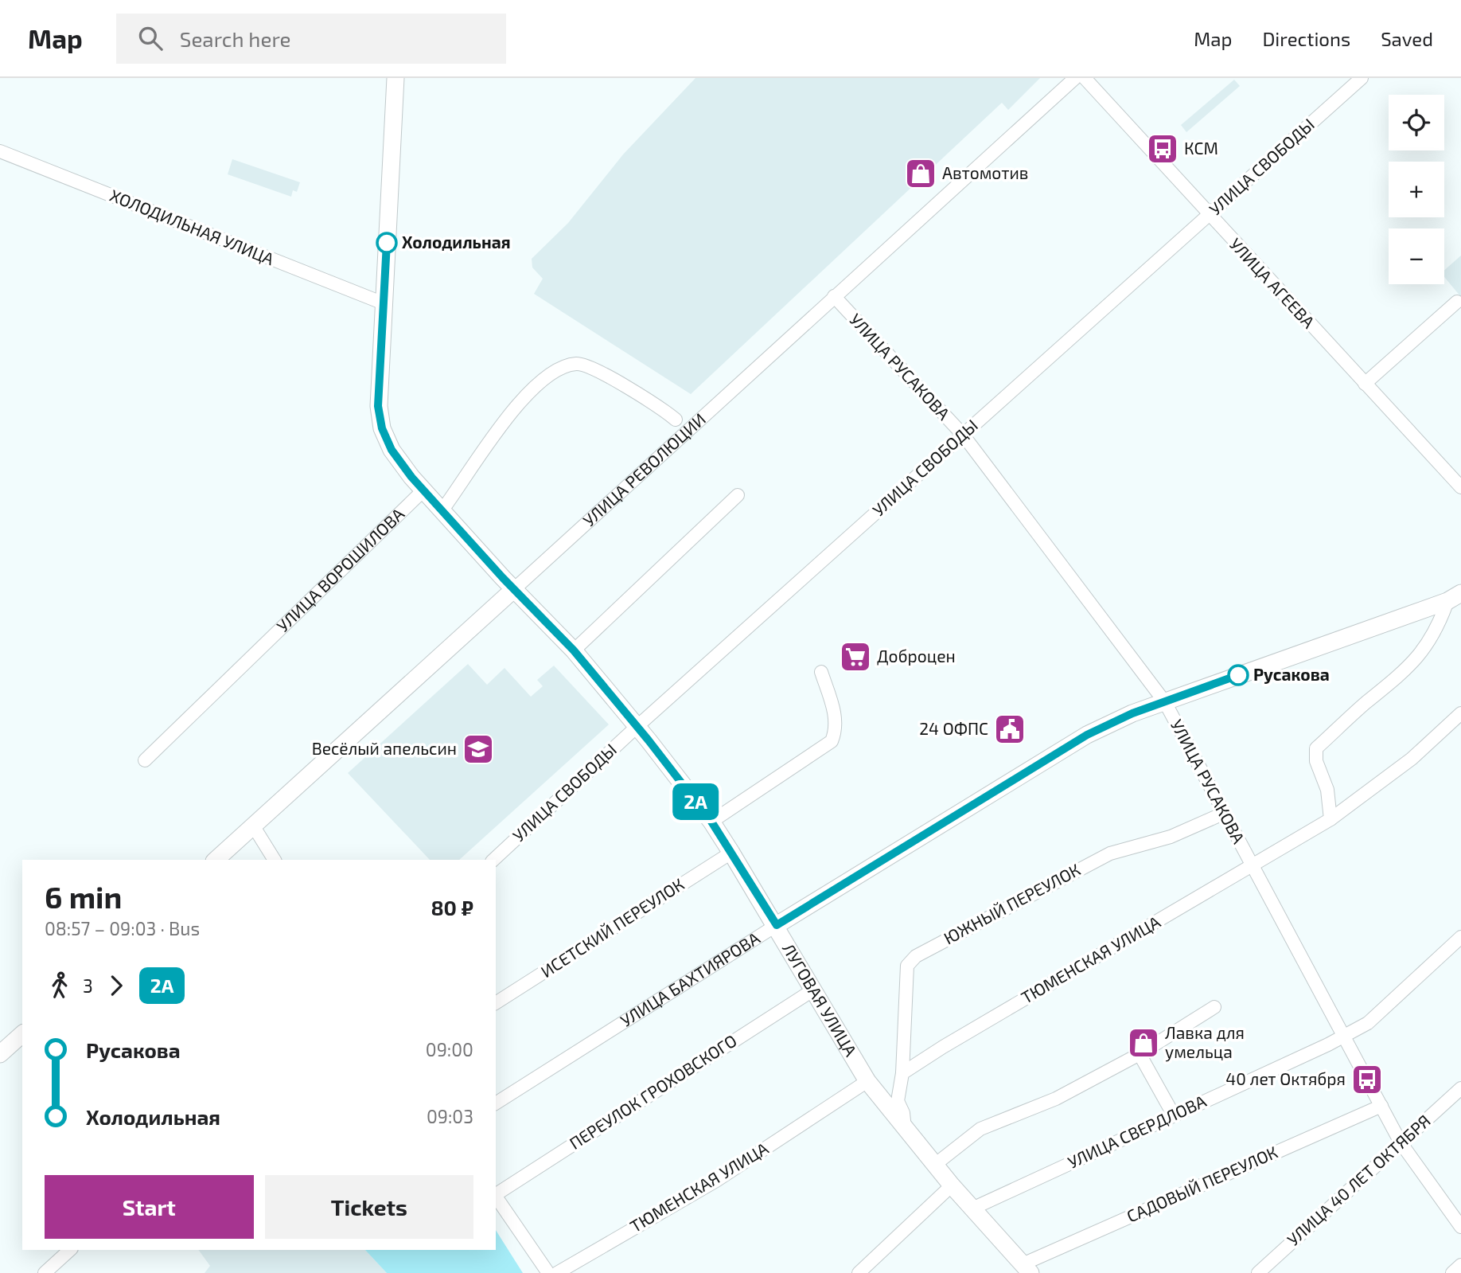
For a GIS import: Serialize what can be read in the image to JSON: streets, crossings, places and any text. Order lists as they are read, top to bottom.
{
  "streets": {
    "main road": ["УЛИЦА РЕВОЛЮЦИИ", "УЛИЦА БАХТИЯРОВА", "ЛУГОВАЯ УЛИЦА"],
    "street": [
      "УЛИЦА СВОБОДЫ",
      "ХОЛОДИЛЬНАЯ УЛИЦА",
      "УЛИЦА АГЕЕВА",
      "УЛИЦА РУСАКОВА",
      "УЛИЦА ВОРОШИЛОВА",
      "ЮЖНЫЙ ПЕРЕУЛОК",
      "ИСЕТСКИЙ ПЕРЕУЛОК",
      "ТЮМЕНСКАЯ УЛИЦА",
      "ПЕРЕУЛОК ГРОХОВСКОГО",
      "УЛИЦА СВЕРДЛОВА",
      "УЛИЦА 40 ЛЕТ ОКТЯБРЯ",
      "САДОВЫЙ ПЕРЕУЛОК"
    ]
  },
  "crossings": [
    ["УЛИЦА СВОБОДЫ", "УЛИЦА АГЕЕВА"],
    ["УЛИЦА СВОБОДЫ", "УЛИЦА РУСАКОВА"],
    ["УЛИЦА СВОБОДЫ", "ЛУГОВАЯ УЛИЦА"],
    ["УЛИЦА РУСАКОВА", "УЛИЦА РЕВОЛЮЦИИ"],
    ["УЛИЦА РУСАКОВА", "ЮЖНЫЙ ПЕРЕУЛОК"],
    ["УЛИЦА РУСАКОВА", "ТЮМЕНСКАЯ УЛИЦА"],
    ["УЛИЦА РУСАКОВА", "УЛИЦА БАХТИЯРОВА"],
    ["УЛИЦА РУСАКОВА", "УЛИЦА СВЕРДЛОВА"],
    ["УЛИЦА РУСАКОВА", "УЛИЦА 40 ЛЕТ ОКТЯБРЯ"],
    ["УЛИЦА РУСАКОВА", "САДОВЫЙ ПЕРЕУЛОК"],
    ["УЛИЦА РЕВОЛЮЦИИ", "ЛУГОВАЯ УЛИЦА"],
    ["УЛИЦА ВОРОШИЛОВА", "ЛУГОВАЯ УЛИЦА"],
    ["ЮЖНЫЙ ПЕРЕУЛОК", "ТЮМЕНСКАЯ УЛИЦА"],
    ["ИСЕТСКИЙ ПЕРЕУЛОК", "ЛУГОВАЯ УЛИЦА"],
    ["ТЮМЕНСКАЯ УЛИЦА", "ЛУГОВАЯ УЛИЦА"],
    ["УЛИЦА БАХТИЯРОВА", "ЛУГОВАЯ УЛИЦА"],
    ["ЛУГОВАЯ УЛИЦА", "ПЕРЕУЛОК ГРОХОВСКОГО"],
    ["ЛУГОВАЯ УЛИЦА", "УЛИЦА СВЕРДЛОВА"],
    ["ЛУГОВАЯ УЛИЦА", "САДОВЫЙ ПЕРЕУЛОК"]
  ],
  "places": {
    "bus stop": ["КСМ", "40 лет Октября"],
    "shop": ["Автомотив", "Лавка для умельца"],
    "other": ["Холодильная", "Русакова"],
    "supermarket": ["Доброцен"],
    "public building": ["24 ОФПС"],
    "school or university": ["Весёлый апельсин"]
  },
  "lines": ["bus line 2А"],
  "page": {
    "header": "Map",
    "search": "Search here",
    "nav": ["Map", "Directions", "Saved"],
    "on_map": "2А",
    "map_buttons": ["+", "−"],
    "heading": ["6 min", "08:57 – 09:03 · Bus", "80 ₽"],
    "legs": ["3", "2А"],
    "list": [
      {
        "name": "Русакова",
        "value": "09:00"
      },
      {
        "name": "Холодильная",
        "value": "09:03"
      }
    ],
    "buttons": ["Start", "Tickets"]
  }
}
